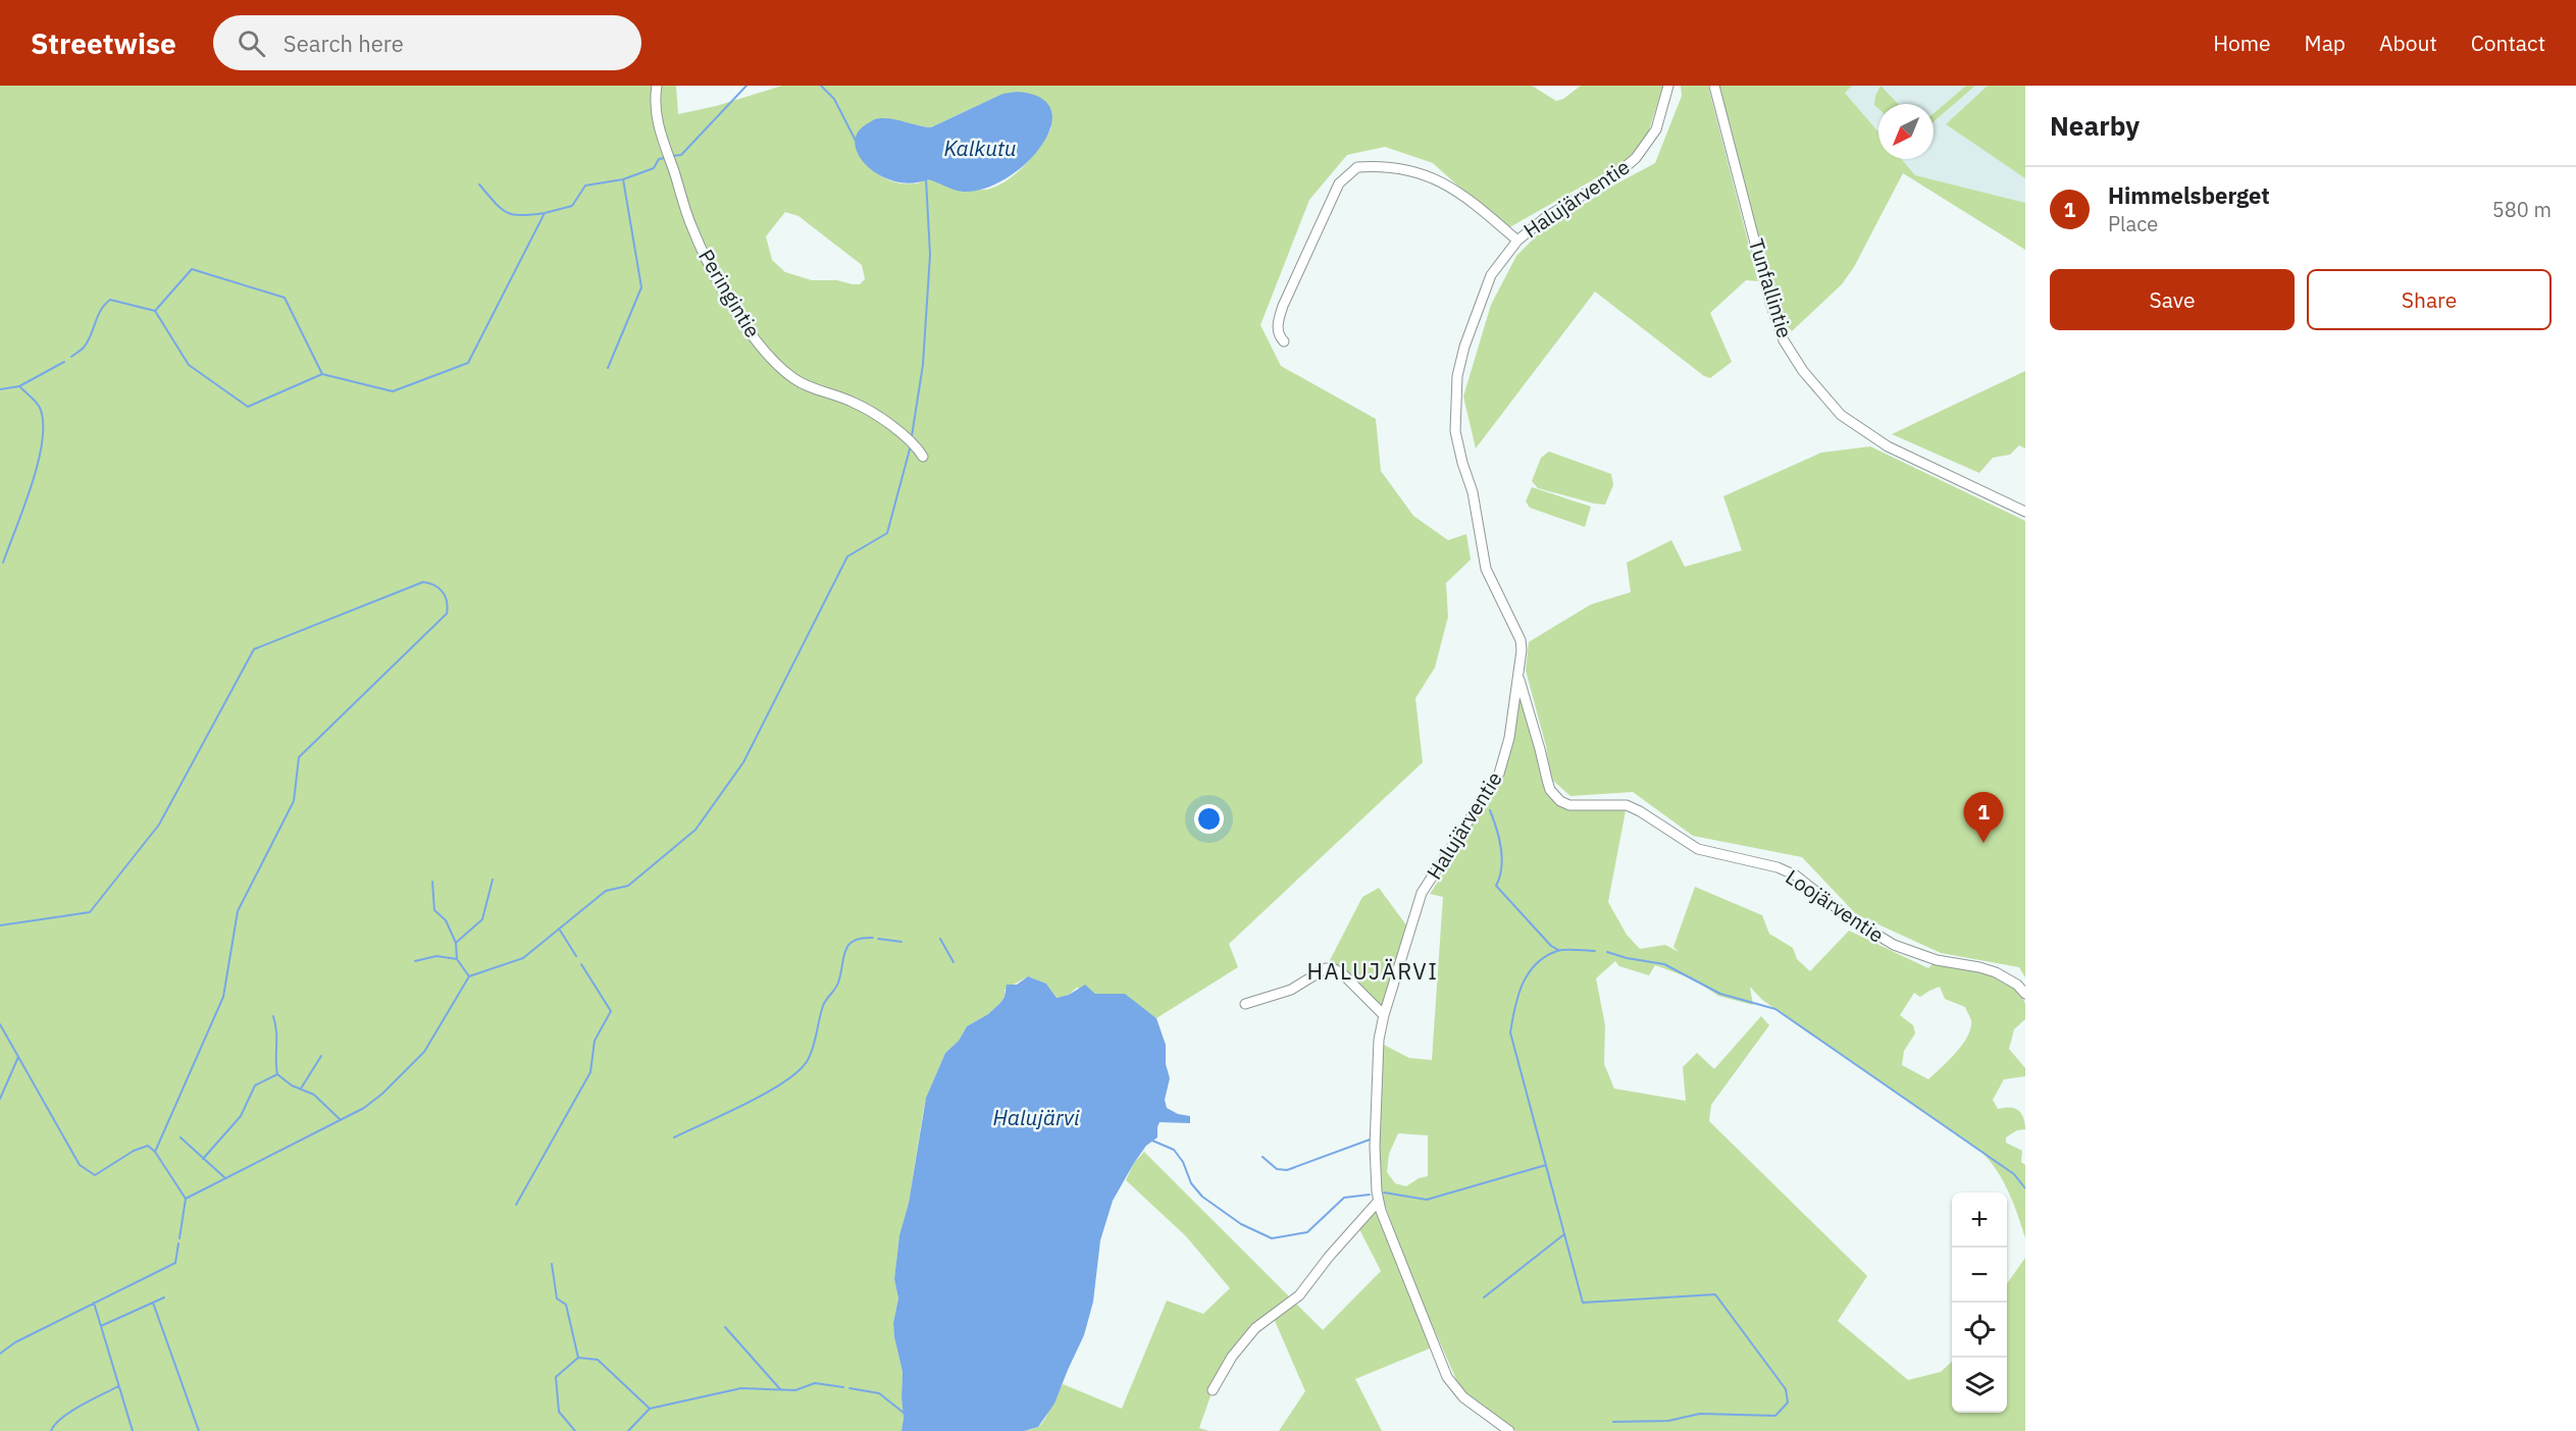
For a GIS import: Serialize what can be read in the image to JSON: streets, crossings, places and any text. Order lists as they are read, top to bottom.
{
  "streets": {
    "street": [
      "Halujärventie",
      "Tunfallintie",
      "Peringintie",
      "Loojärventie"
    ]
  },
  "crossings": [
    ["Halujärventie", "Loojärventie"]
  ],
  "districts": ["HALUJÄRVI"],
  "water": ["Kalkutu", "Halujärvi"],
  "north": "bottom left",
  "page": {
    "header": "Streetwise",
    "search": "Search here",
    "nav": [
      "Home",
      "Map",
      "About",
      "Contact"
    ],
    "heading": "Nearby",
    "list": [
      {
        "mark": "1",
        "name": "Himmelsberget",
        "note": "Place",
        "value": "580 m"
      }
    ],
    "buttons": ["Save", "Share"],
    "pins": "1",
    "map_buttons": ["+", "−"]
  }
}
